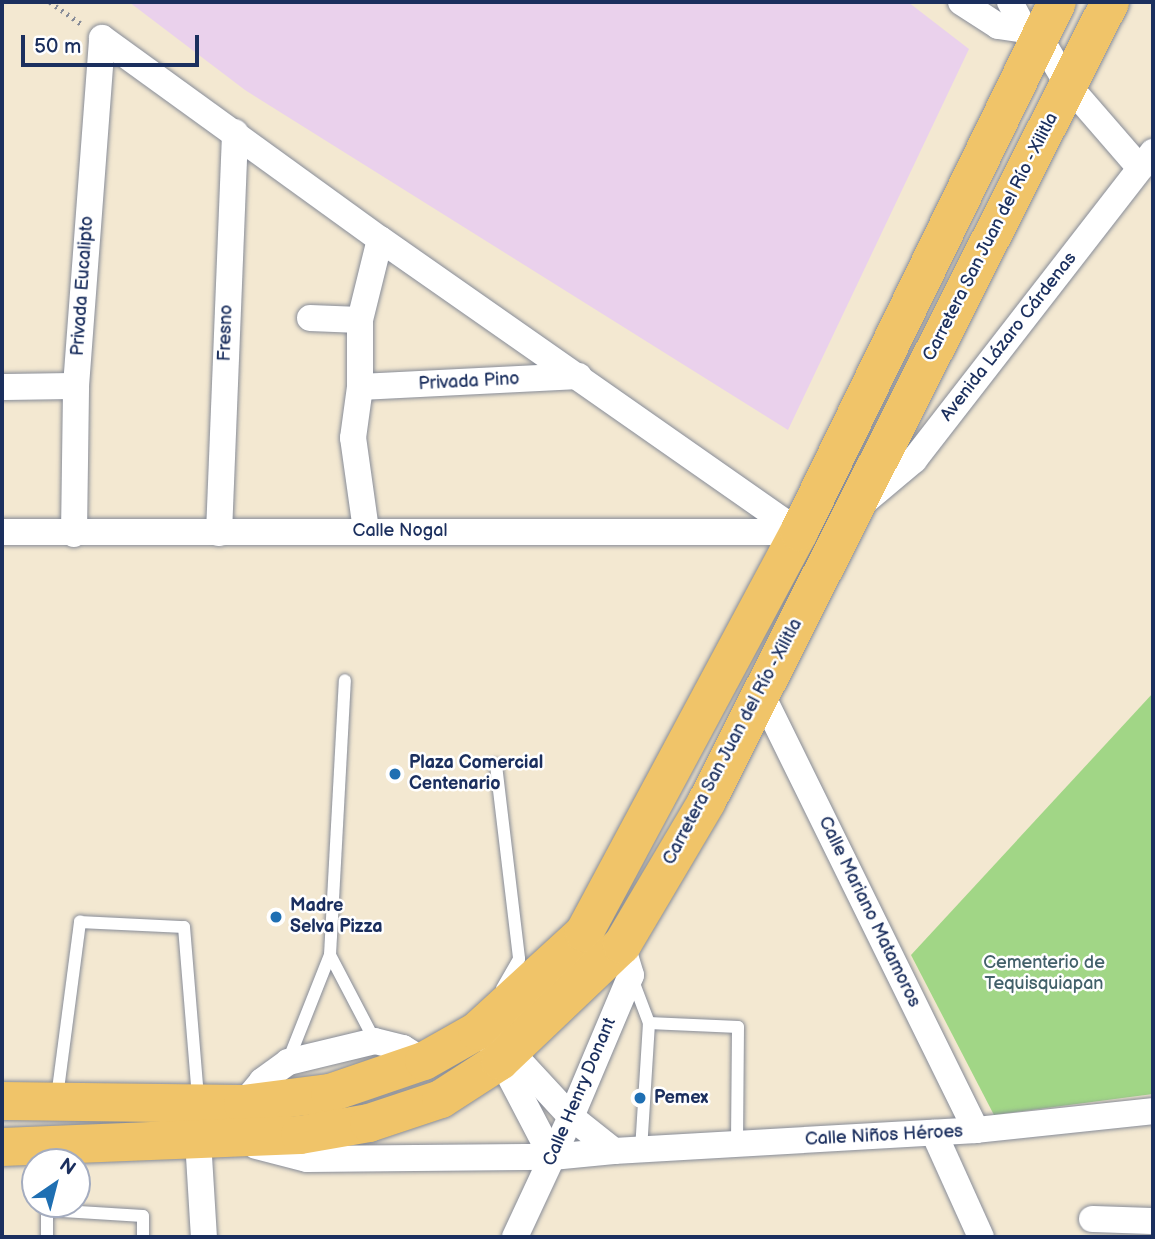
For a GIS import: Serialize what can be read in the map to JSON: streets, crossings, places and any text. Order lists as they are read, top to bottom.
{
  "streets": {
    "main road": ["Carretera San Juan del Río - Xilitla"],
    "street": [
      "Privada Eucalipto",
      "Fresno",
      "Avenida Lázaro Cárdenas",
      "Privada Pino",
      "Calle Nogal",
      "Calle Mariano Matamoros",
      "Calle Henry Donant",
      "Calle Niños Héroes"
    ]
  },
  "crossings": [
    ["Carretera San Juan del Río - Xilitla", "Avenida Lázaro Cárdenas"],
    ["Carretera San Juan del Río - Xilitla", "Calle Nogal"],
    ["Carretera San Juan del Río - Xilitla", "Calle Mariano Matamoros"],
    ["Carretera San Juan del Río - Xilitla", "Calle Henry Donant"],
    ["Carretera San Juan del Río - Xilitla", "Calle Niños Héroes"],
    ["Privada Eucalipto", "Calle Nogal"],
    ["Fresno", "Calle Nogal"],
    ["Calle Mariano Matamoros", "Calle Niños Héroes"],
    ["Calle Henry Donant", "Calle Niños Héroes"]
  ],
  "parks": ["Cementerio de Tequisquiapan"],
  "places": ["Plaza Comercial Centenario", "Madre Selva Pizza", "Pemex"],
  "scale_bar": "50 m",
  "north": "top right"
}
